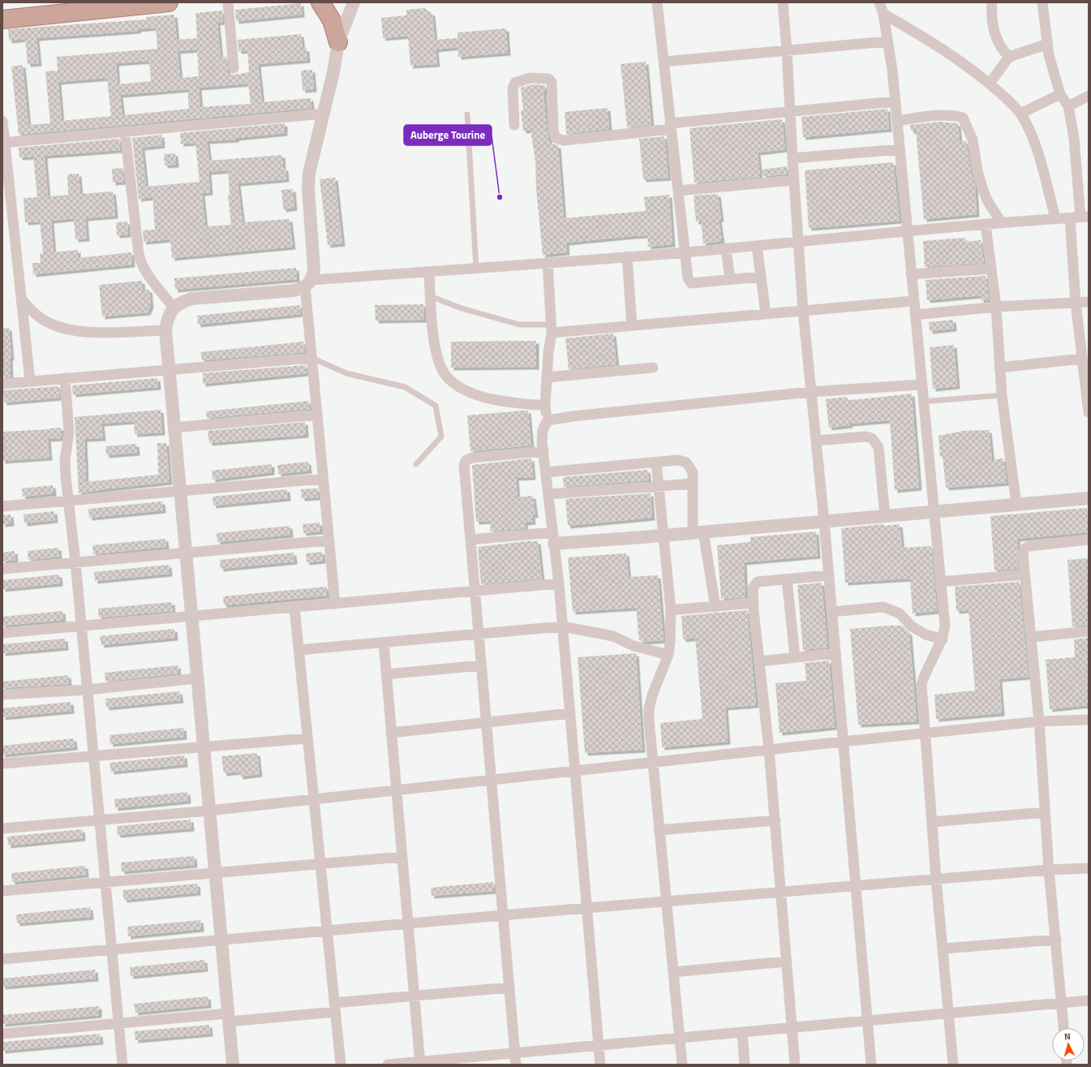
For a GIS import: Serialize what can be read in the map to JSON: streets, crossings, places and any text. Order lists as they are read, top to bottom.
{
  "places": ["Auberge Tourine"],
  "north": "top"
}
